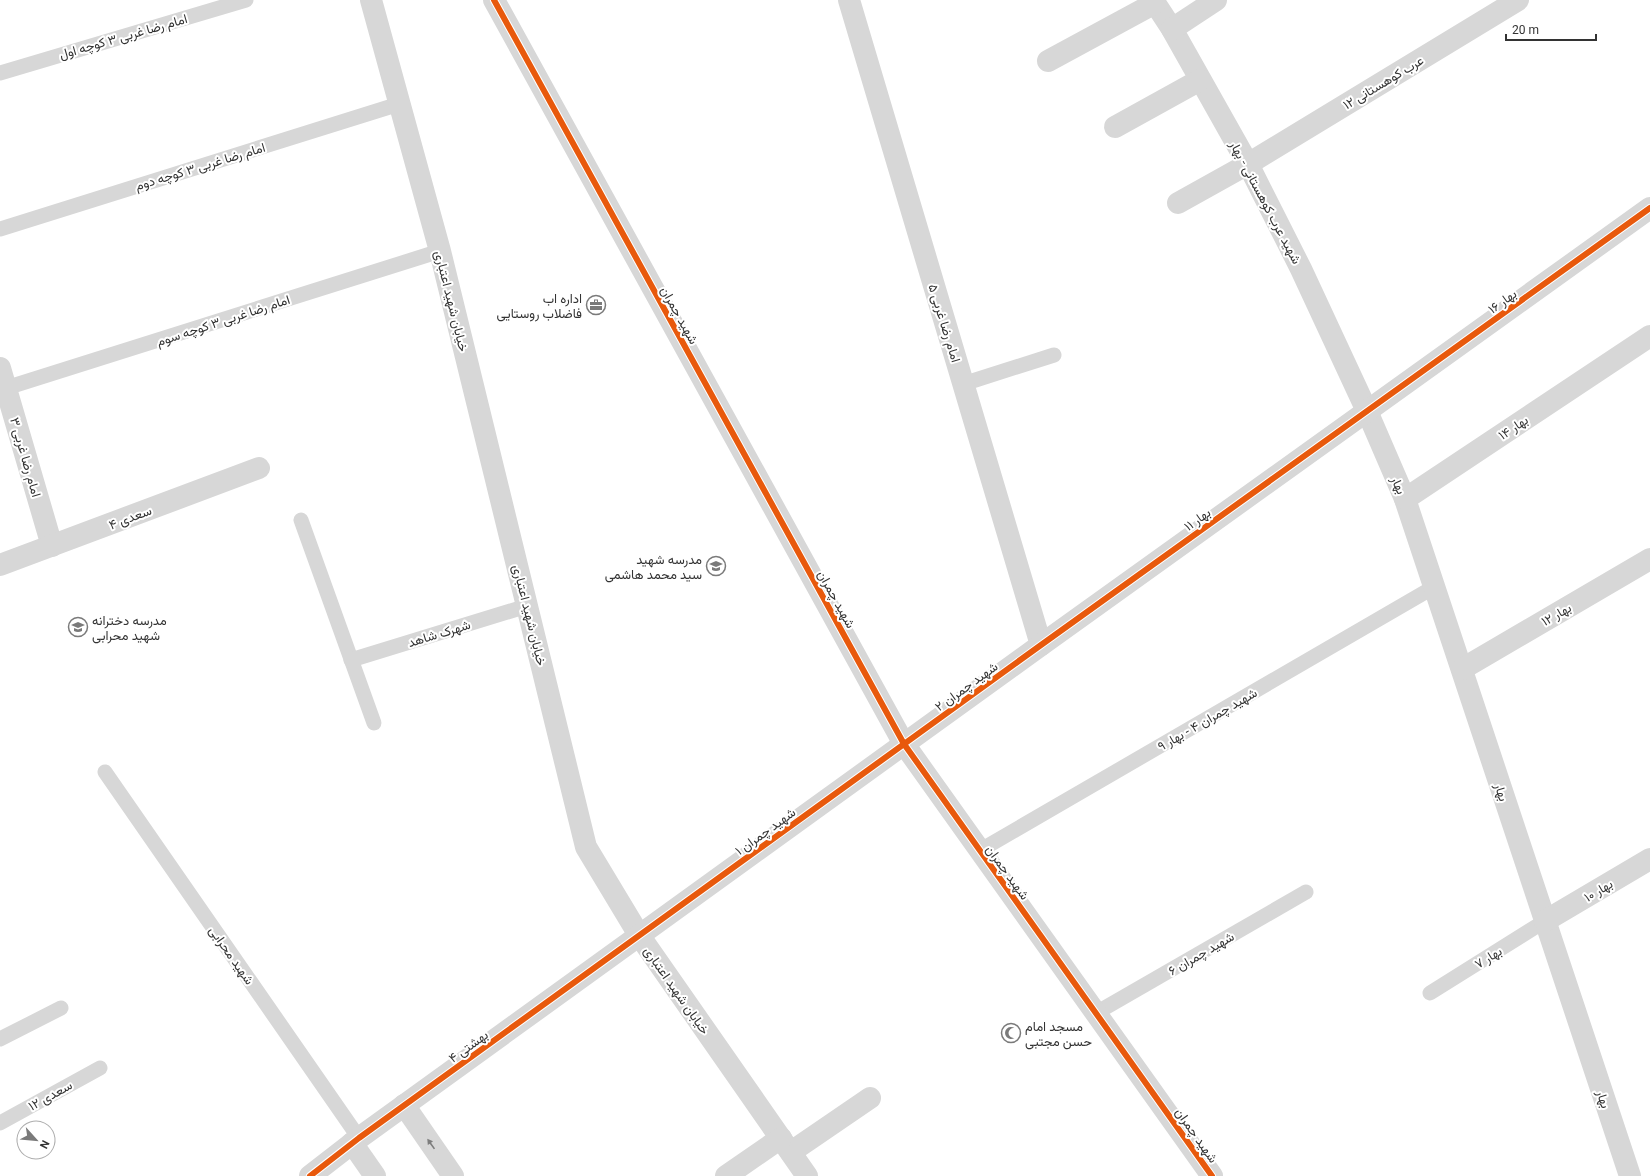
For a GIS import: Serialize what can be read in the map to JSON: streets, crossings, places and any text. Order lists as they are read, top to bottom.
{
  "streets": {
    "street": [
      "عرب کوهستانی ۱۲",
      "شهید عرب کوهستانی - بهار",
      "خیابان شهید اعتباری",
      "بهار ۱۶",
      "شهید چمران",
      "امام رضا غربی ۵",
      "بهار ۱۴",
      "امام رضا غربی ۳",
      "بهار",
      "سعدی ۴",
      "بهار ۱۱",
      "بهار ۱۲",
      "شهید چمران ۲",
      "شهید چمران ۱",
      "بهار ۱۰",
      "بهشتی ۴"
    ],
    "lane": [
      "امام رضا غربی ۳ کوچه اول",
      "امام رضا غربی ۳ کوچه دوم",
      "امام رضا غربی ۳ کوچه سوم",
      "شهرک شاهد",
      "شهید چمران ۴ - بهار ۹",
      "شهید چمران ۶",
      "شهید محرابی",
      "بهار ۷",
      "سعدی ۱۲"
    ]
  },
  "crossings": [
    ["عرب کوهستانی ۱۲", "شهید عرب کوهستانی - بهار"],
    ["امام رضا غربی ۳ کوچه دوم", "خیابان شهید اعتباری"],
    ["شهید عرب کوهستانی - بهار", "بهار ۱۶"],
    ["شهید عرب کوهستانی - بهار", "بهار"],
    ["شهید عرب کوهستانی - بهار", "بهار ۱۱"],
    ["خیابان شهید اعتباری", "امام رضا غربی ۳ کوچه سوم"],
    ["خیابان شهید اعتباری", "شهرک شاهد"],
    ["خیابان شهید اعتباری", "شهید چمران ۱"],
    ["خیابان شهید اعتباری", "بهشتی ۴"],
    ["بهار ۱۶", "بهار"],
    ["بهار ۱۶", "بهار ۱۱"],
    ["شهید چمران", "شهید چمران ۲"],
    ["شهید چمران", "شهید چمران ۴ - بهار ۹"],
    ["شهید چمران", "شهید چمران ۱"],
    ["شهید چمران", "شهید چمران ۶"],
    ["امام رضا غربی ۳ کوچه سوم", "امام رضا غربی ۳"],
    ["امام رضا غربی ۵", "بهار ۱۱"],
    ["امام رضا غربی ۵", "شهید چمران ۲"],
    ["بهار ۱۴", "بهار"],
    ["امام رضا غربی ۳", "سعدی ۴"],
    ["بهار", "بهار ۱۱"],
    ["بهار", "بهار ۱۲"],
    ["بهار", "شهید چمران ۴ - بهار ۹"],
    ["بهار", "بهار ۱۰"],
    ["بهار", "بهار ۷"],
    ["بهار ۱۱", "شهید چمران ۲"],
    ["شهید چمران ۲", "شهید چمران ۱"],
    ["شهید چمران ۱", "بهشتی ۴"],
    ["بهار ۱۰", "بهار ۷"],
    ["شهید محرابی", "بهشتی ۴"]
  ],
  "places": {
    "office": ["اداره اب فاضلاب روستایی"],
    "school or university": ["مدرسه شهید سید محمد هاشمی", "مدرسه دخترانه شهید محرابی"],
    "mosque": ["مسجد امام حسن مجتبی"]
  },
  "scale_bar": "20 m",
  "north": "bottom right"
}
